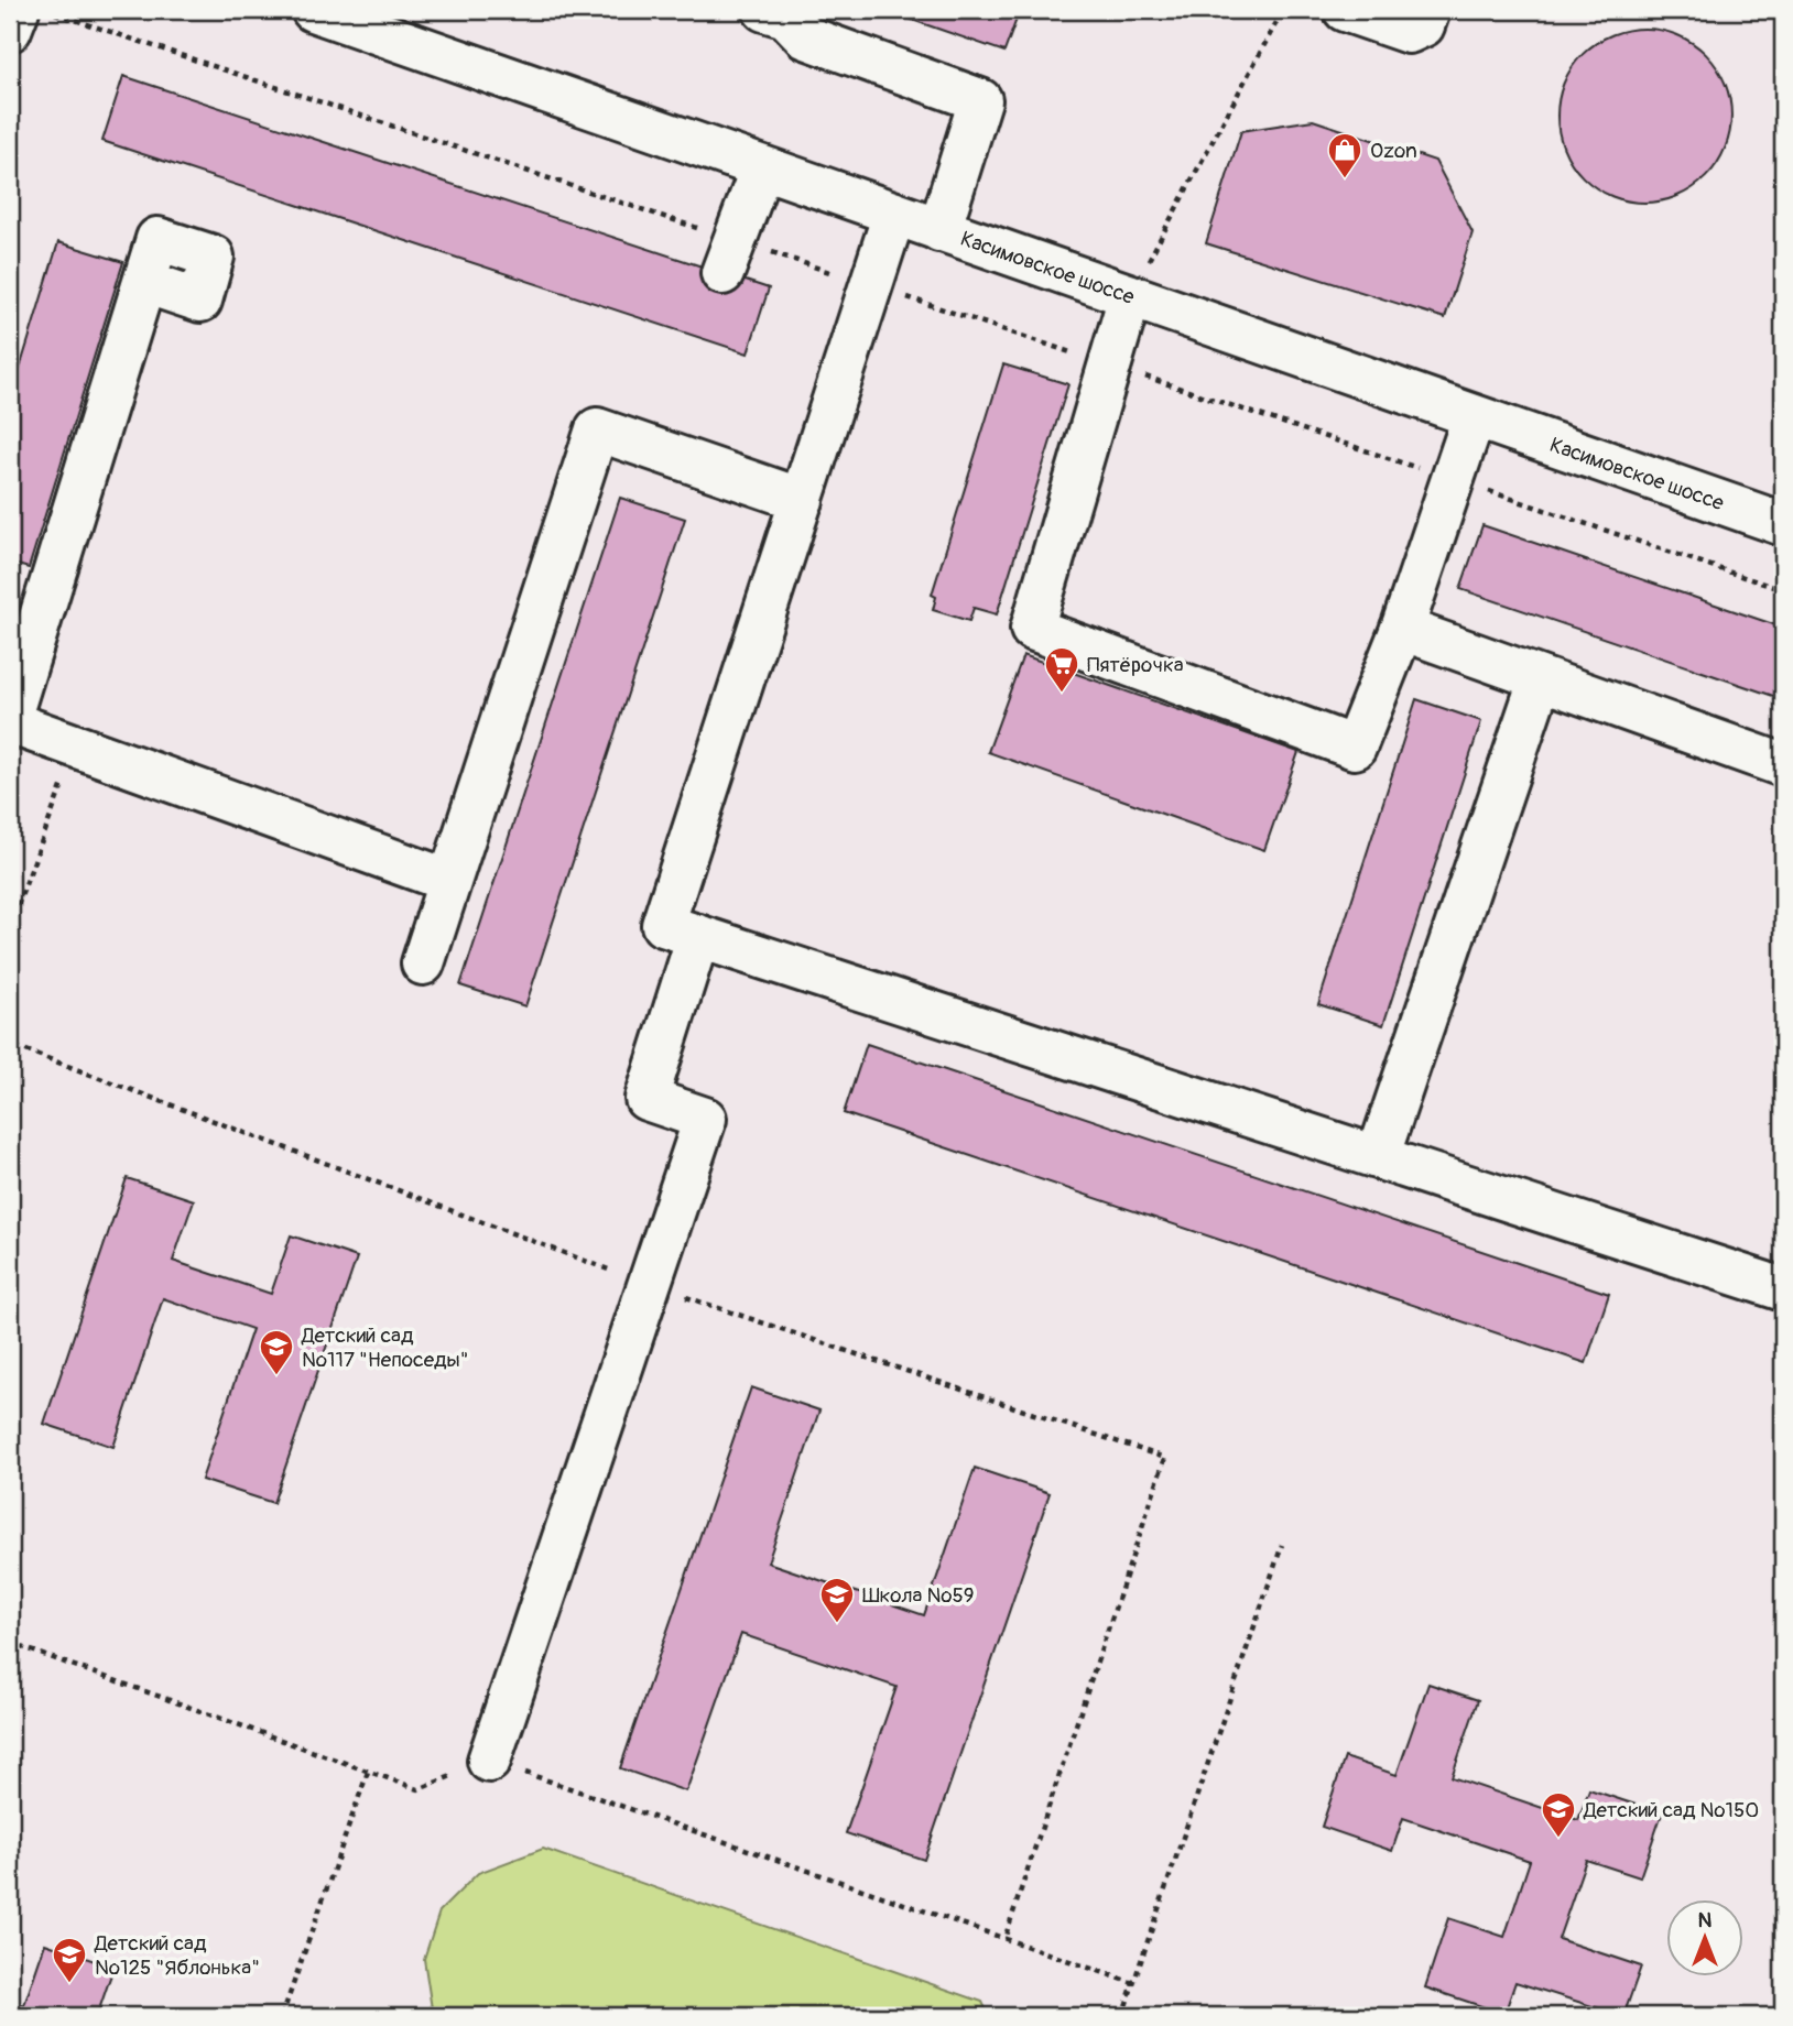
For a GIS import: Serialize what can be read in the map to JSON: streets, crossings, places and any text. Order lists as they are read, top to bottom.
{
  "streets": {
    "street": ["Касимовское шоссе"]
  },
  "places": {
    "shop": ["Ozon"],
    "supermarket": ["Пятёрочка"],
    "school or university": [
      "Детский сад №117 \"Непоседы\"",
      "Школа №59",
      "Детский сад №150",
      "Детский сад №125 \"Яблонька\""
    ]
  },
  "north": "top"
}
